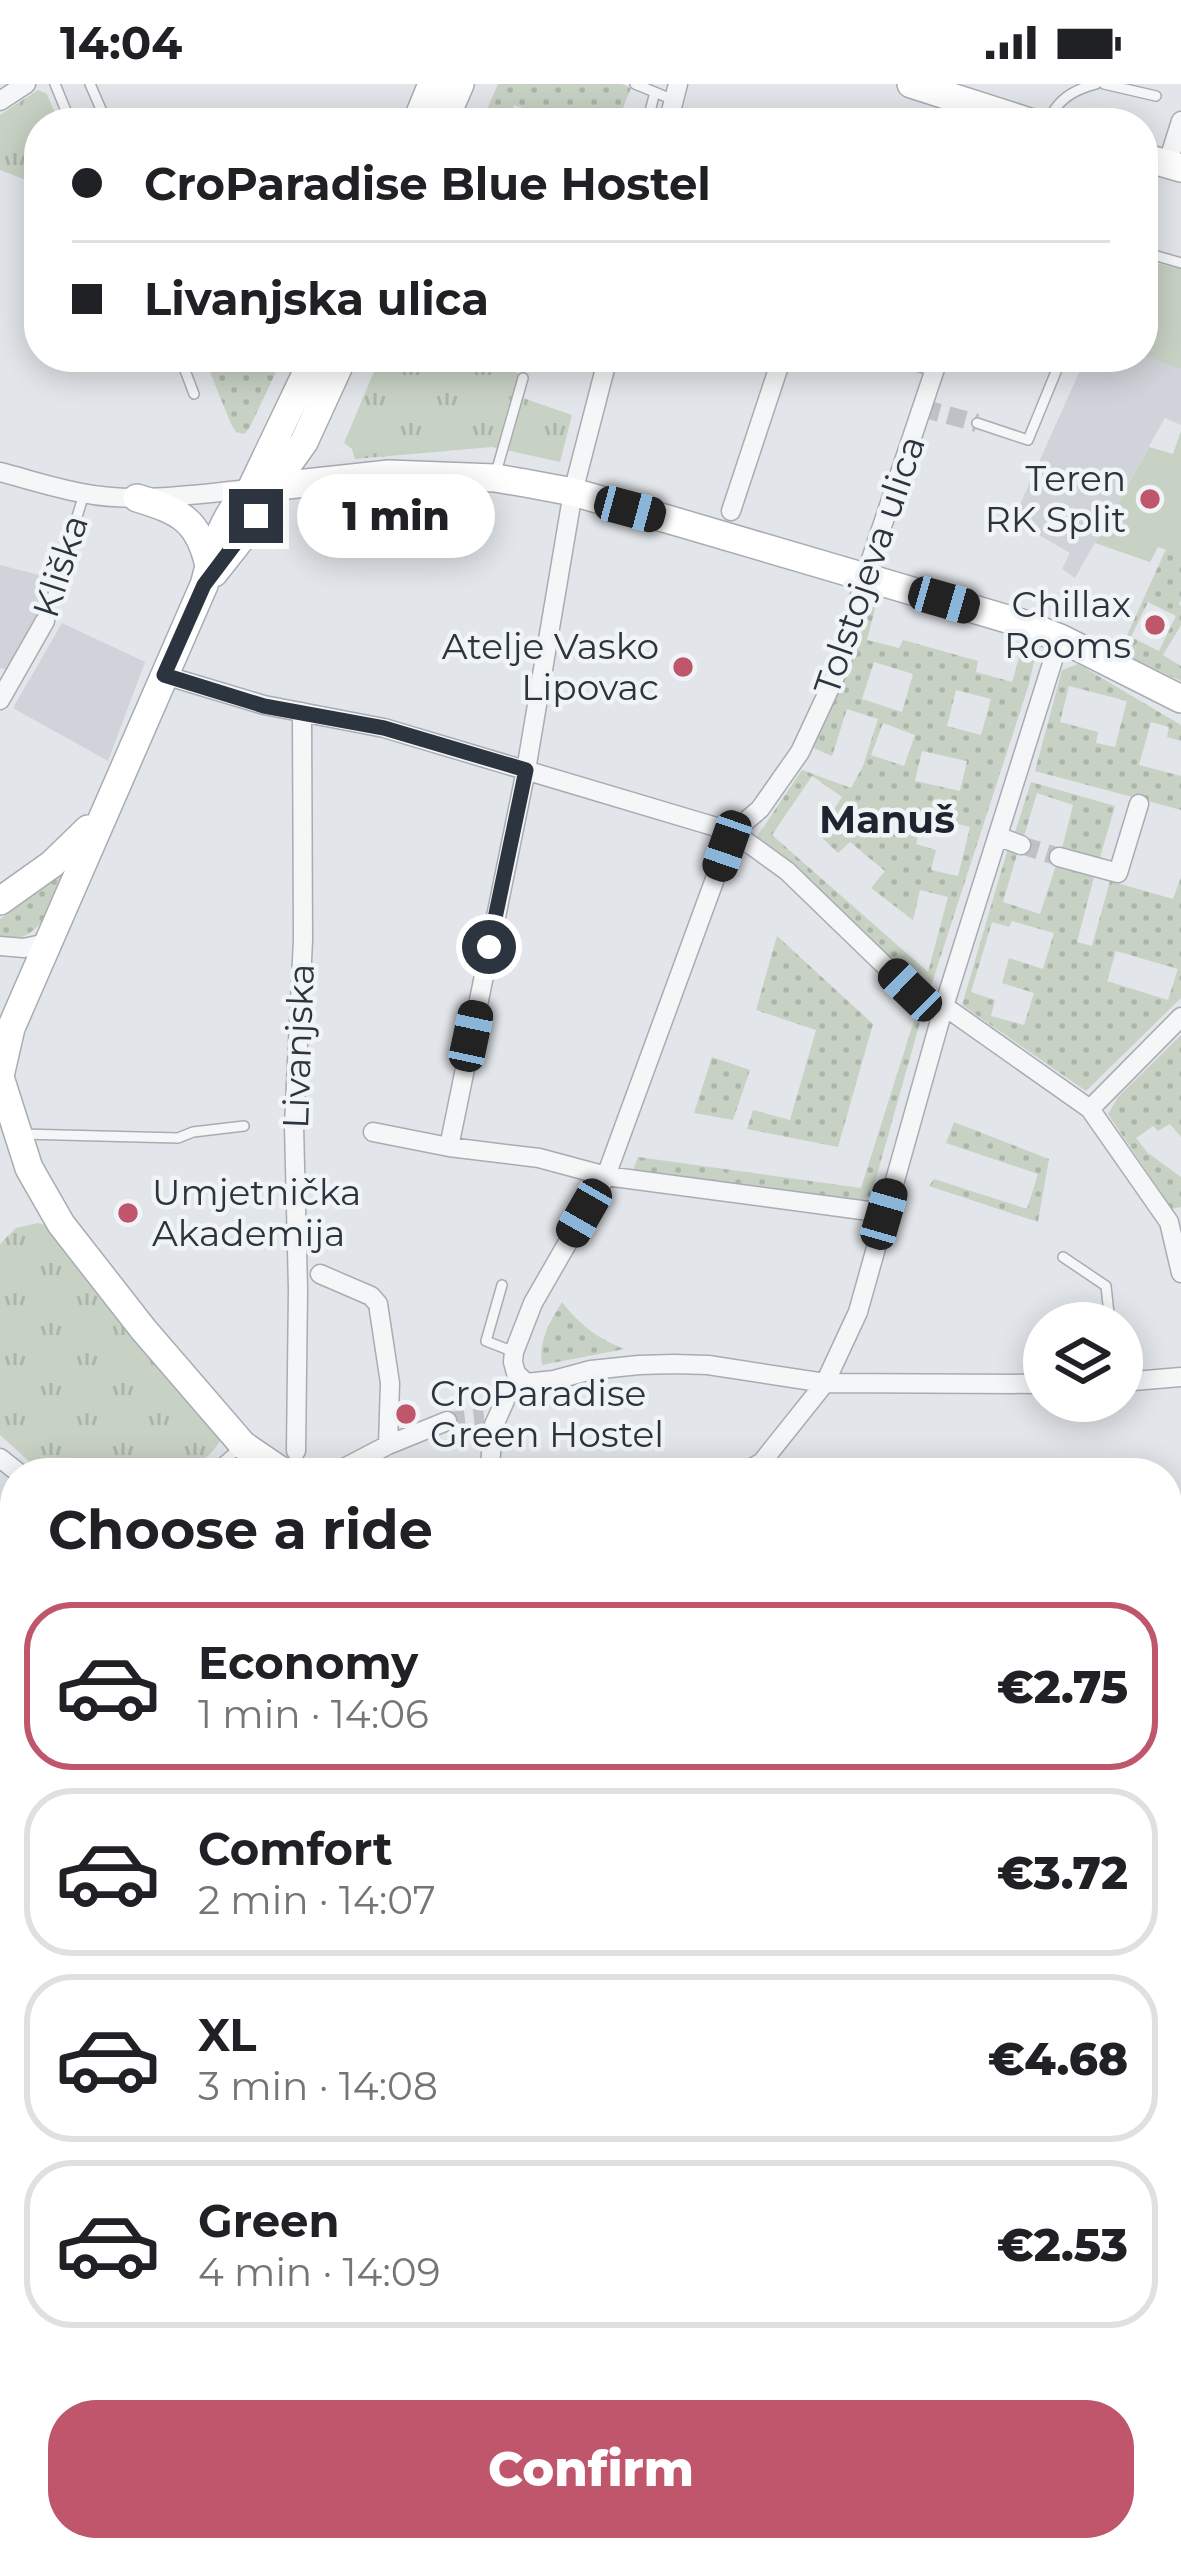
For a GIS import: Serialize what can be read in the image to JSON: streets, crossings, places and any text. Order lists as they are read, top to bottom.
{
  "streets": {
    "street": ["Tolstojeva ulica", "Kliška", "Livanjska"]
  },
  "districts": ["Manuš"],
  "places": [
    "Teren RK Split",
    "Chillax Rooms",
    "Atelje Vasko Lipovac",
    "Umjetnička Akademija",
    "CroParadise Green Hostel"
  ],
  "page": {
    "status": "14:04",
    "banner": ["CroParadise Blue Hostel", "Livanjska ulica"],
    "bubble": "1 min",
    "heading": "Choose a ride",
    "list": [
      {
        "name": "Economy",
        "note": "1 min · 14:06",
        "value": "€2.75"
      },
      {
        "name": "Comfort",
        "note": "2 min · 14:07",
        "value": "€3.72"
      },
      {
        "name": "XL",
        "note": "3 min · 14:08",
        "value": "€4.68"
      },
      {
        "name": "Green",
        "note": "4 min · 14:09",
        "value": "€2.53"
      }
    ],
    "buttons": "Confirm"
  }
}
